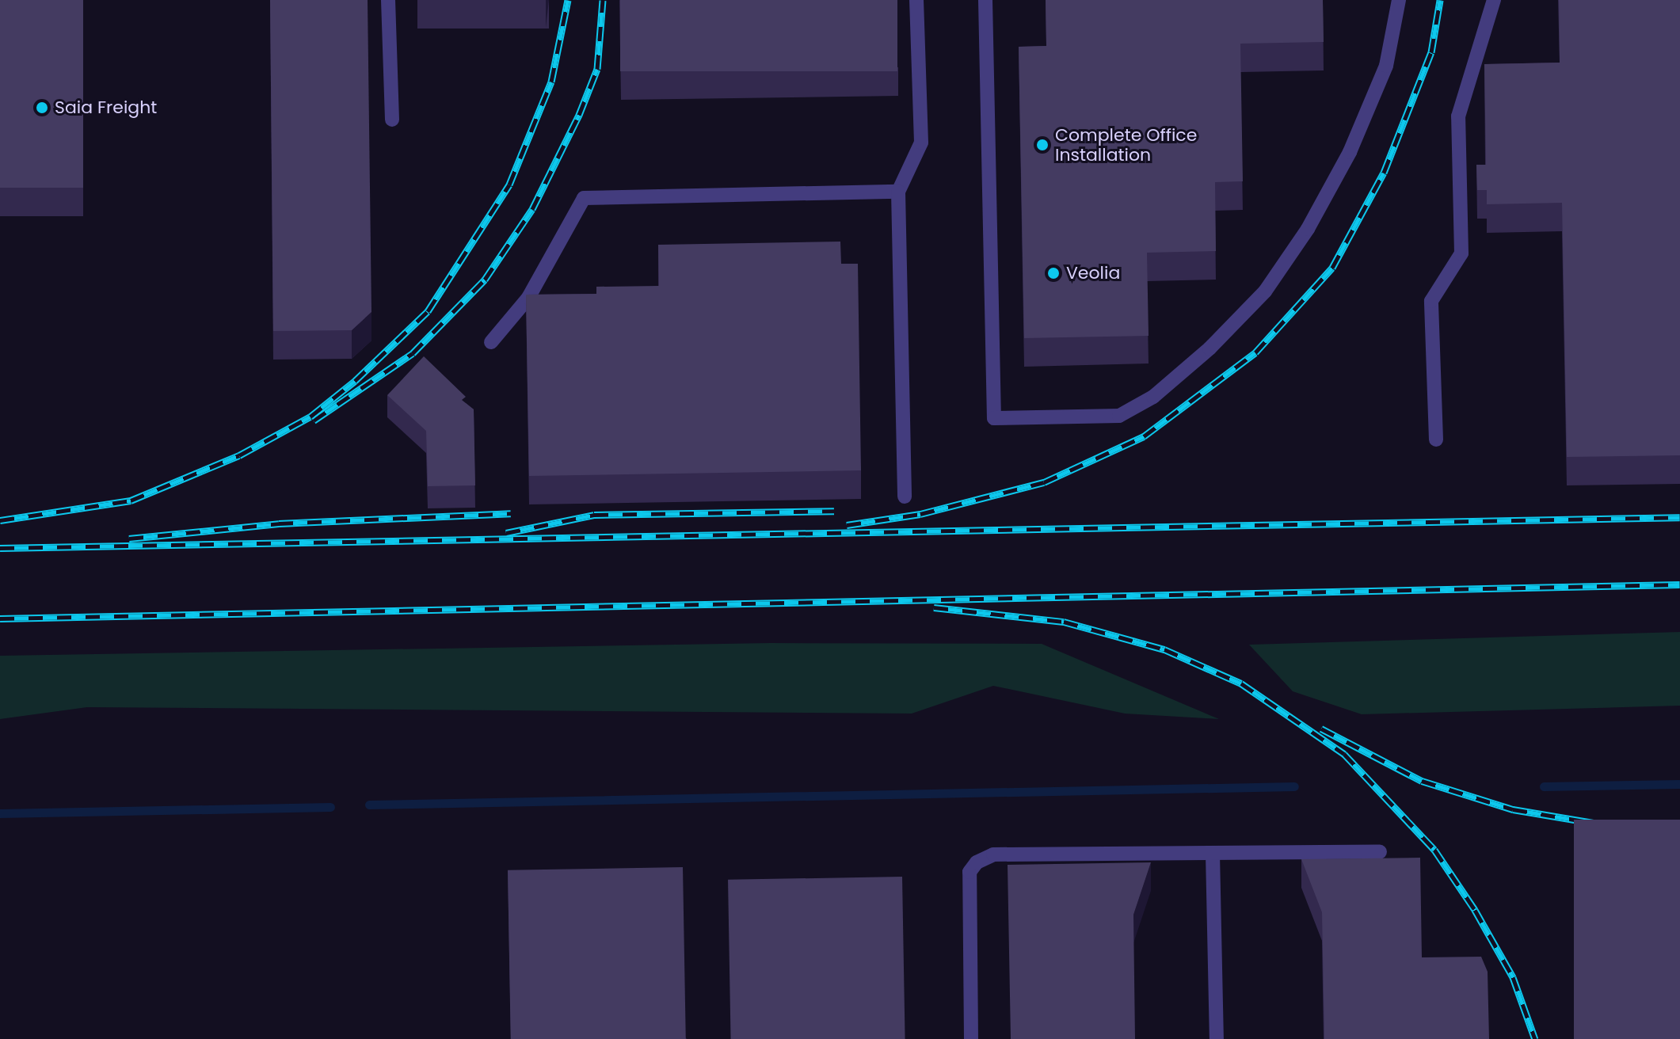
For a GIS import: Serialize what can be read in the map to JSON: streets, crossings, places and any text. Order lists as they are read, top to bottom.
{
  "places": ["Saia Freight", "Complete Office Installation", "Veolia"]
}
